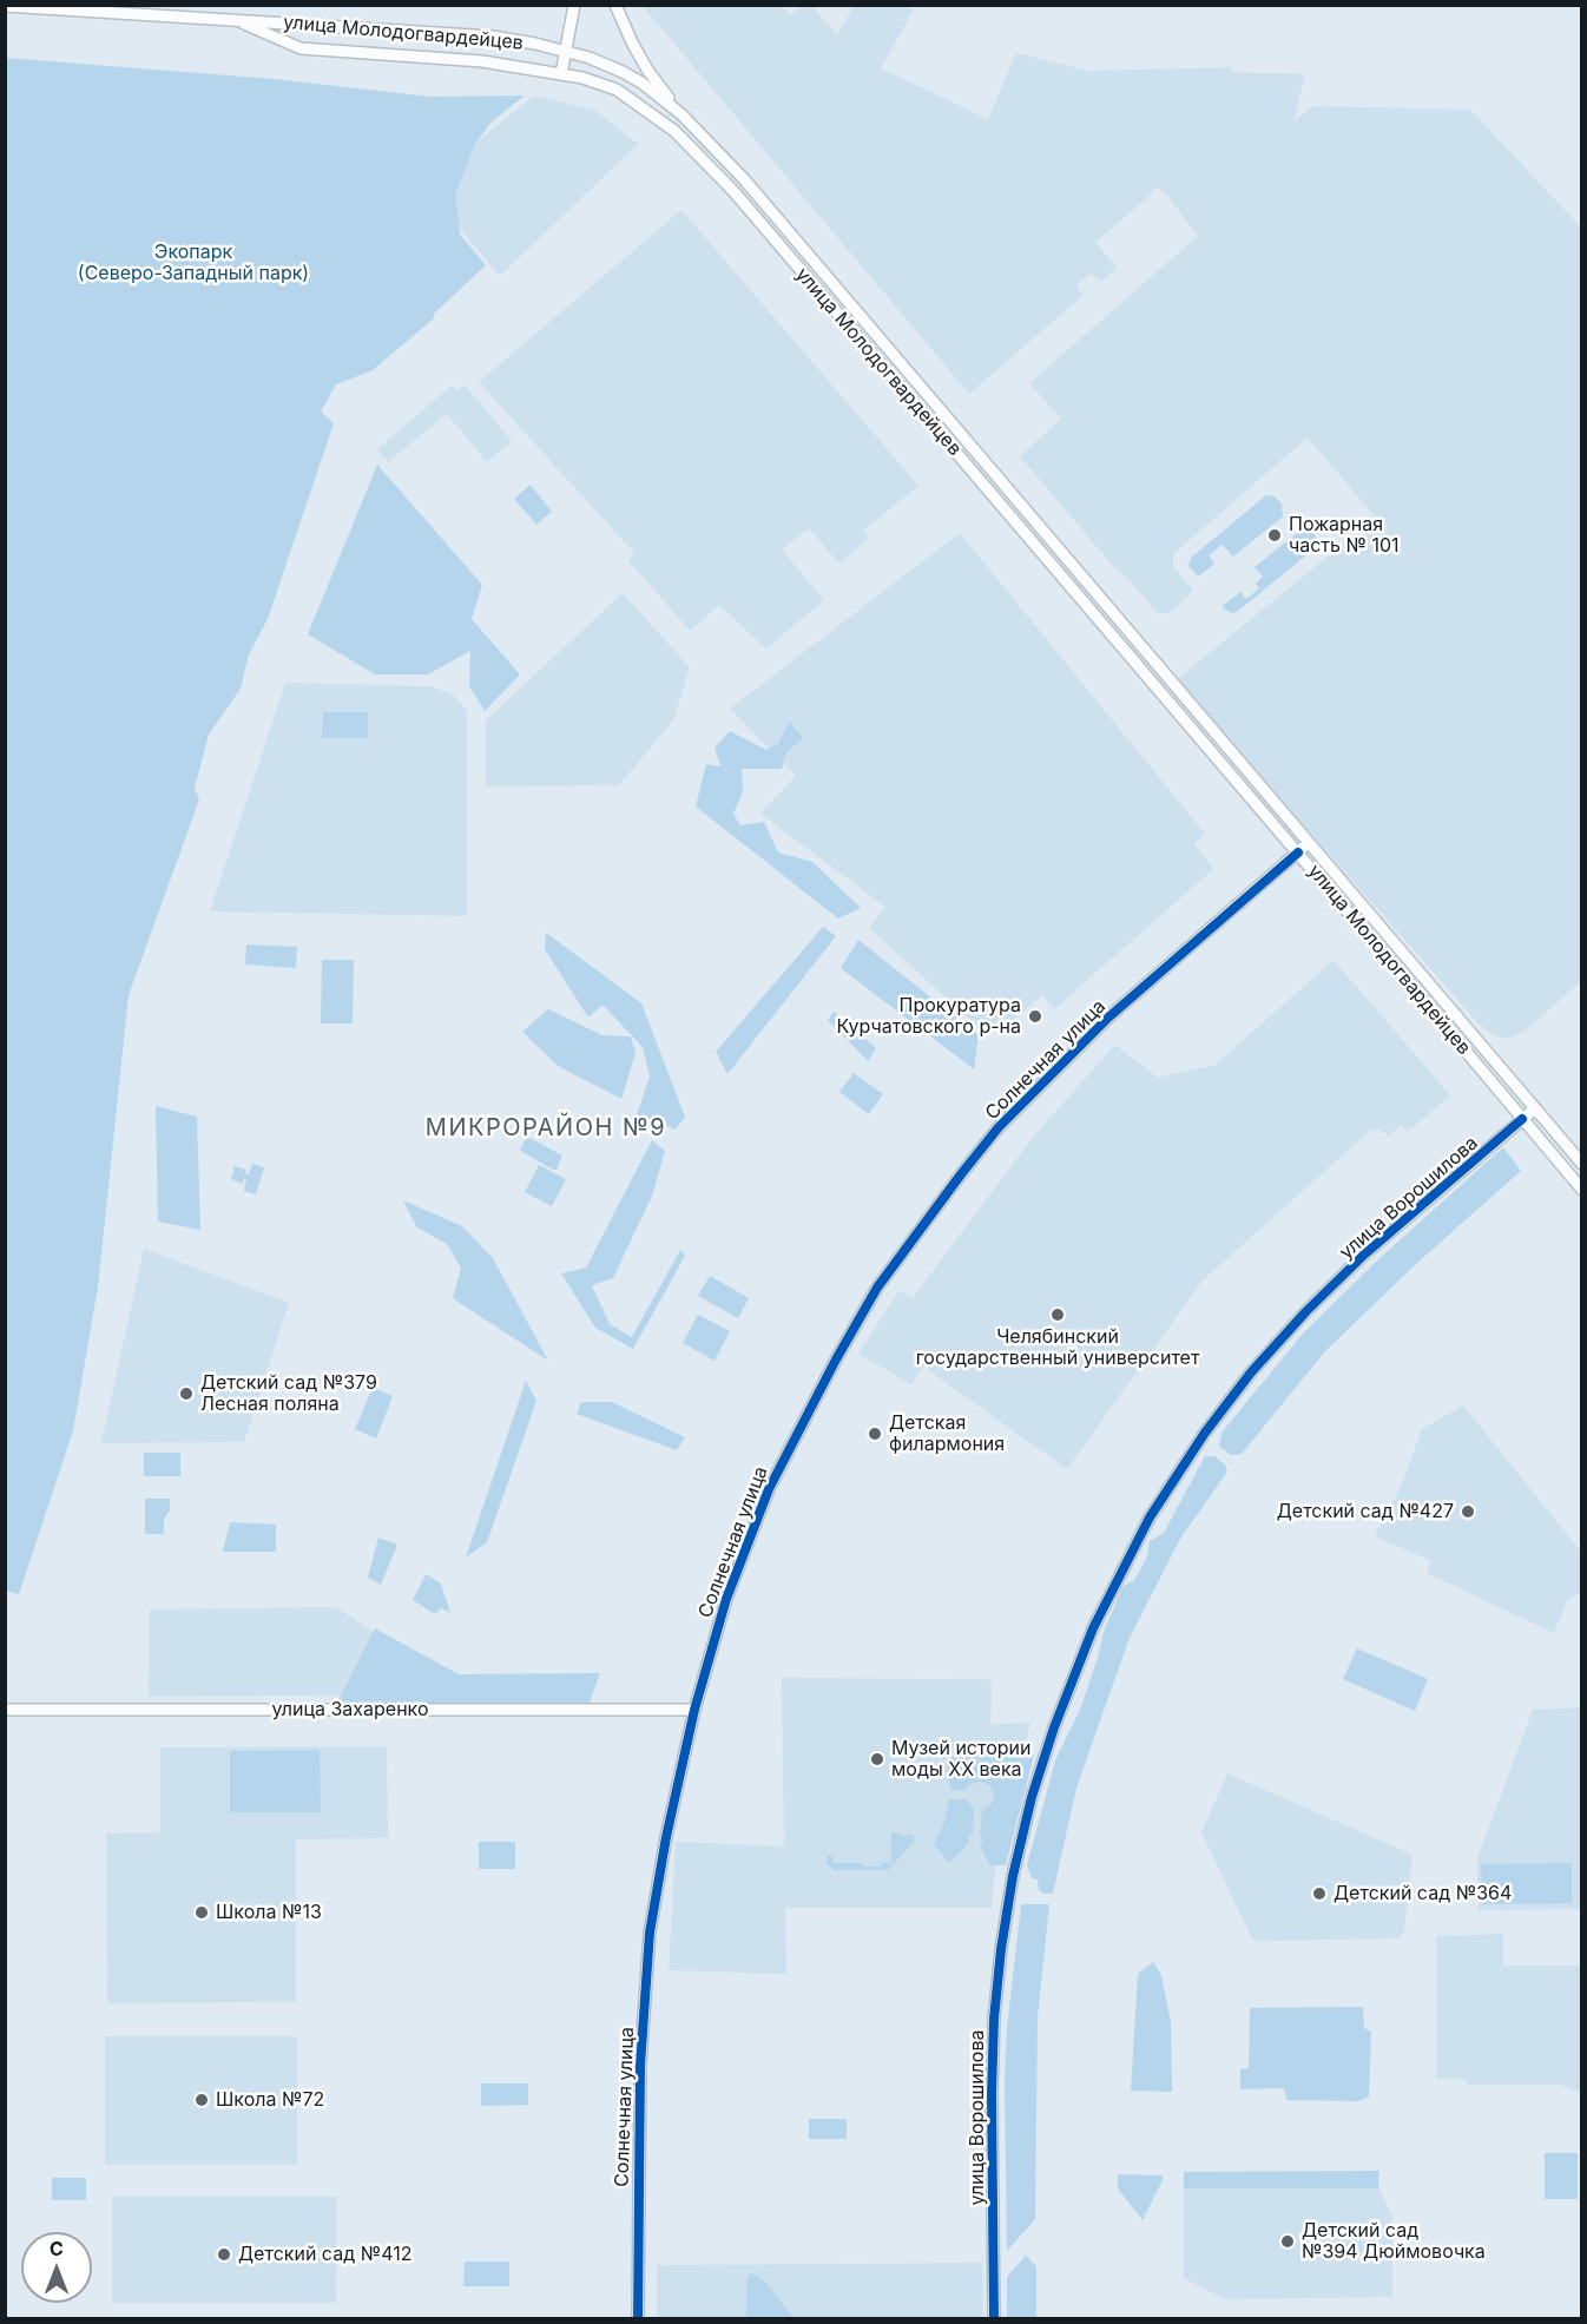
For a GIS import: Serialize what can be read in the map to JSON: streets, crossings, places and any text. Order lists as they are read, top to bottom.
{
  "streets": {
    "street": [
      "улица Молодогвардейцев",
      "Солнечная улица",
      "улица Ворошилова",
      "улица Захаренко"
    ]
  },
  "crossings": [
    ["улица Молодогвардейцев", "Солнечная улица"],
    ["улица Молодогвардейцев", "улица Ворошилова"],
    ["Солнечная улица", "улица Захаренко"]
  ],
  "districts": ["МИКРОРАЙОН №9"],
  "parks": ["Экопарк (Северо-Западный парк)"],
  "places": [
    "Пожарная часть № 101",
    "Прокуратура Курчатовского р-на",
    "Челябинский государственный университет",
    "Детский сад №379 Лесная поляна",
    "Детская филармония",
    "Детский сад №427",
    "Музей истории моды XX века",
    "Детский сад №364",
    "Школа №13",
    "Школа №72",
    "Детский сад №394 Дюймовочка",
    "Детский сад №412"
  ],
  "north": "top"
}
